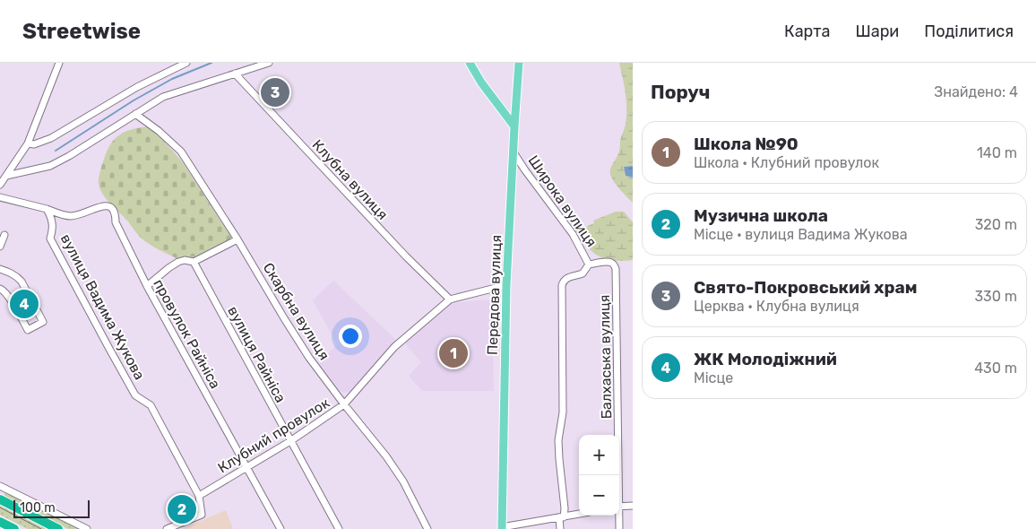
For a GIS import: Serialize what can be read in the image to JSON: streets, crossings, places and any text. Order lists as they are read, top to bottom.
{
  "streets": {
    "main road": ["Передова вулиця"],
    "street": [
      "Клубна вулиця",
      "Широка вулиця",
      "вулиця Вадима Жукова",
      "Скарбна вулиця",
      "провулок Райніса",
      "вулиця Райніса",
      "Балхаська вулиця",
      "Клубний провулок"
    ]
  },
  "crossings": [
    ["Клубна вулиця", "Клубний провулок"],
    ["Широка вулиця", "Передова вулиця"],
    ["Широка вулиця", "Балхаська вулиця"],
    ["Передова вулиця", "Клубний провулок"],
    ["вулиця Вадима Жукова", "провулок Райніса"],
    ["вулиця Вадима Жукова", "Клубний провулок"],
    ["Скарбна вулиця", "Клубний провулок"],
    ["провулок Райніса", "Клубний провулок"],
    ["вулиця Райніса", "Клубний провулок"]
  ],
  "scale_bar": "100 m",
  "page": {
    "header": "Streetwise",
    "nav": ["Карта", "Шари", "Поділитися"],
    "heading": ["Поруч", "Знайдено: 4"],
    "pins": [
      "3",
      "4",
      "1",
      "2"
    ],
    "list": [
      {
        "mark": "1",
        "name": "Школа №90",
        "note": "Школа · Клубний провулок",
        "value": "140 m"
      },
      {
        "mark": "2",
        "name": "Музична школа",
        "note": "Місце · вулиця Вадима Жукова",
        "value": "320 m"
      },
      {
        "mark": "3",
        "name": "Свято-Покровський храм",
        "note": "Церква · Клубна вулиця",
        "value": "330 m"
      },
      {
        "mark": "4",
        "name": "ЖК Молодіжний",
        "note": "Місце",
        "value": "430 m"
      }
    ],
    "map_buttons": ["+", "−"],
    "scale": "100 m"
  }
}
